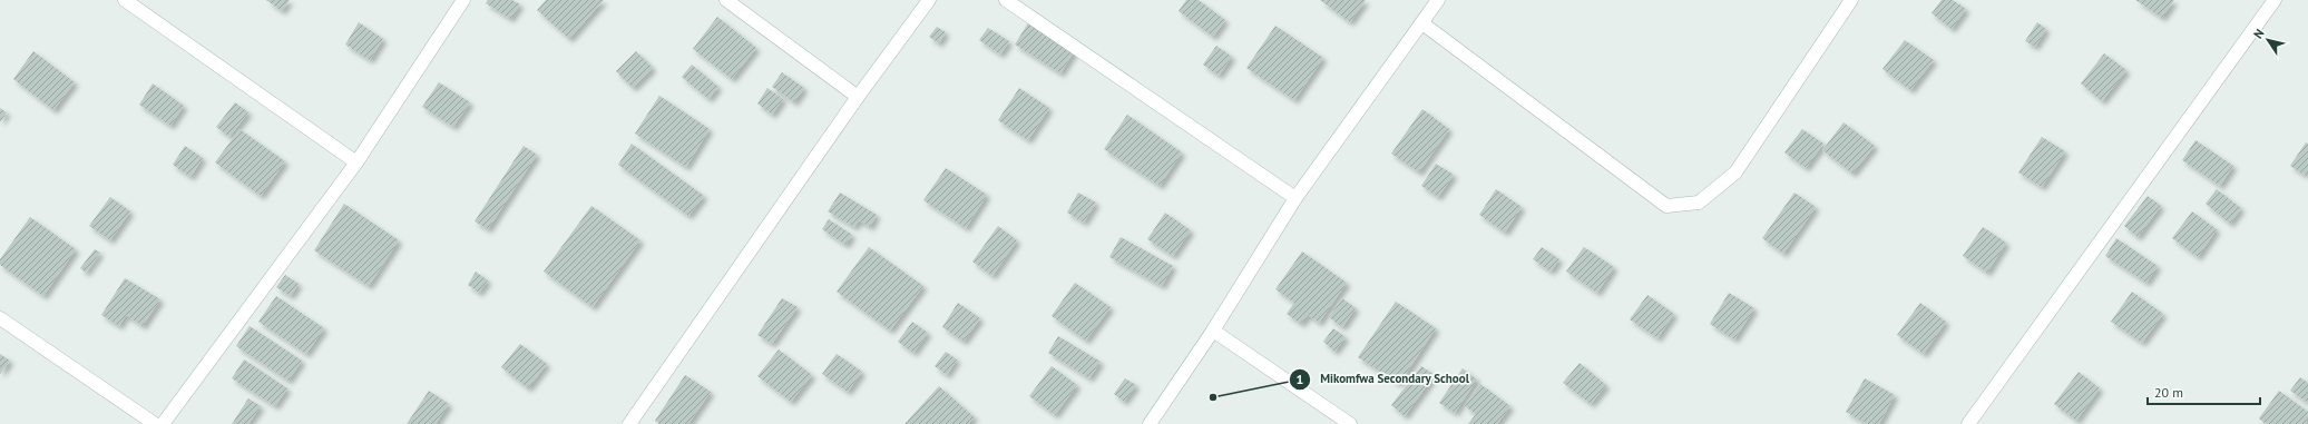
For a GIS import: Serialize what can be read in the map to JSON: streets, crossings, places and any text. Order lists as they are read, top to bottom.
{
  "places": ["Mikomfwa Secondary School"],
  "scale_bar": "20 m",
  "north": "top left"
}
